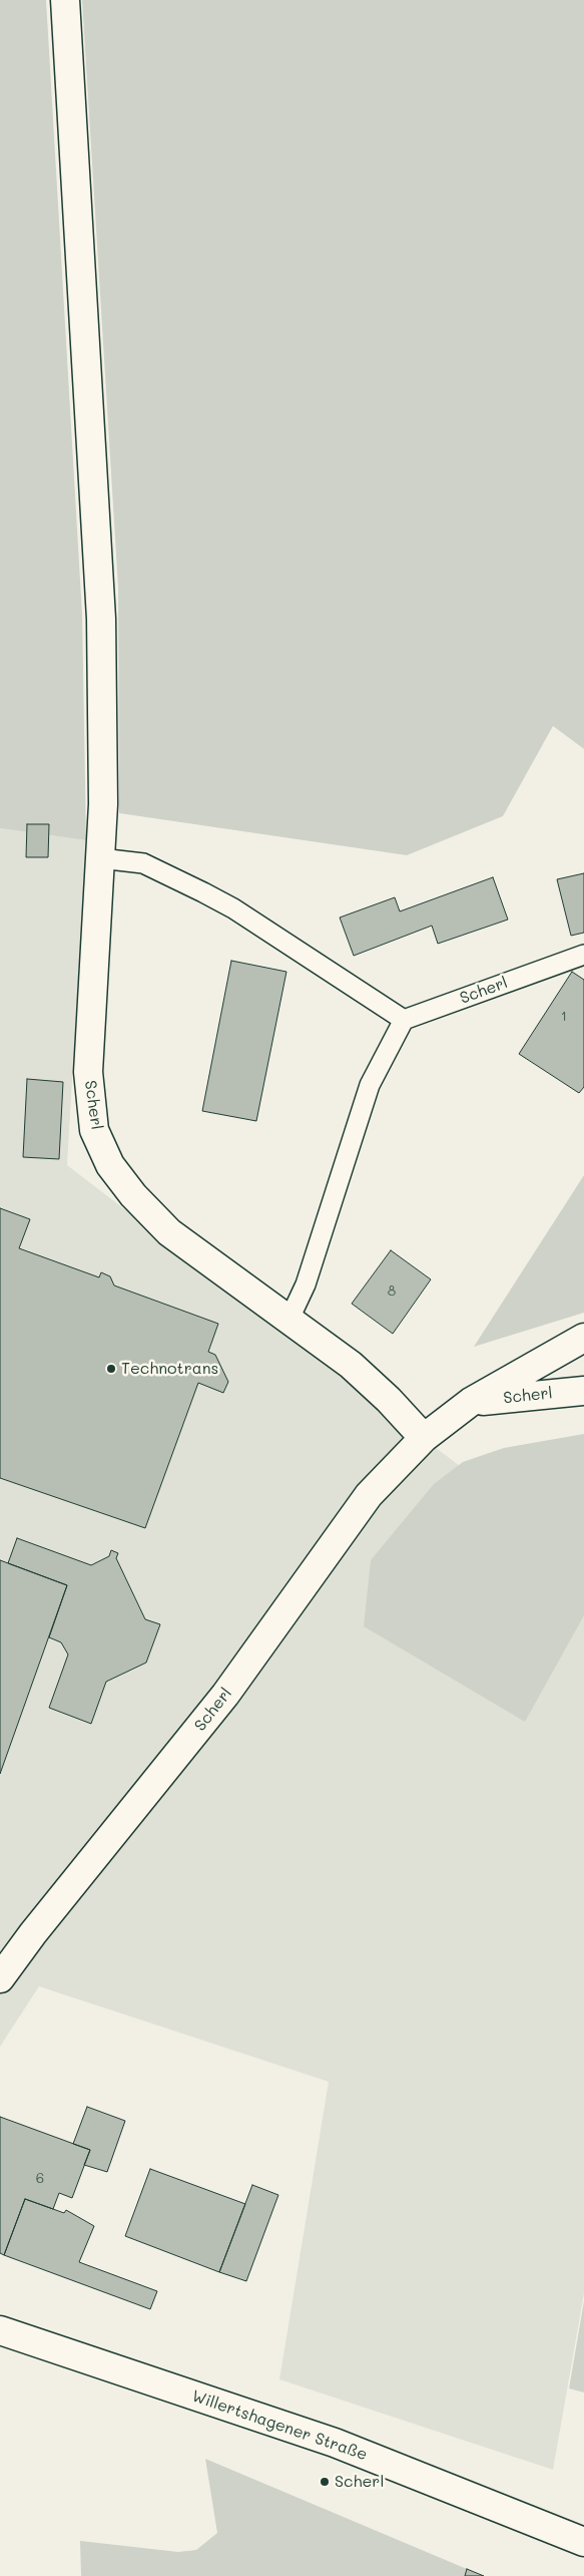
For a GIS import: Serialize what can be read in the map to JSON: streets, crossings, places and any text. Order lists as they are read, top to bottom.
{
  "streets": {
    "street": ["Scherl", "Willertshagener Straße"]
  },
  "places": ["Technotrans", "Scherl"],
  "house_numbers": ["1", "8", "6"]
}
